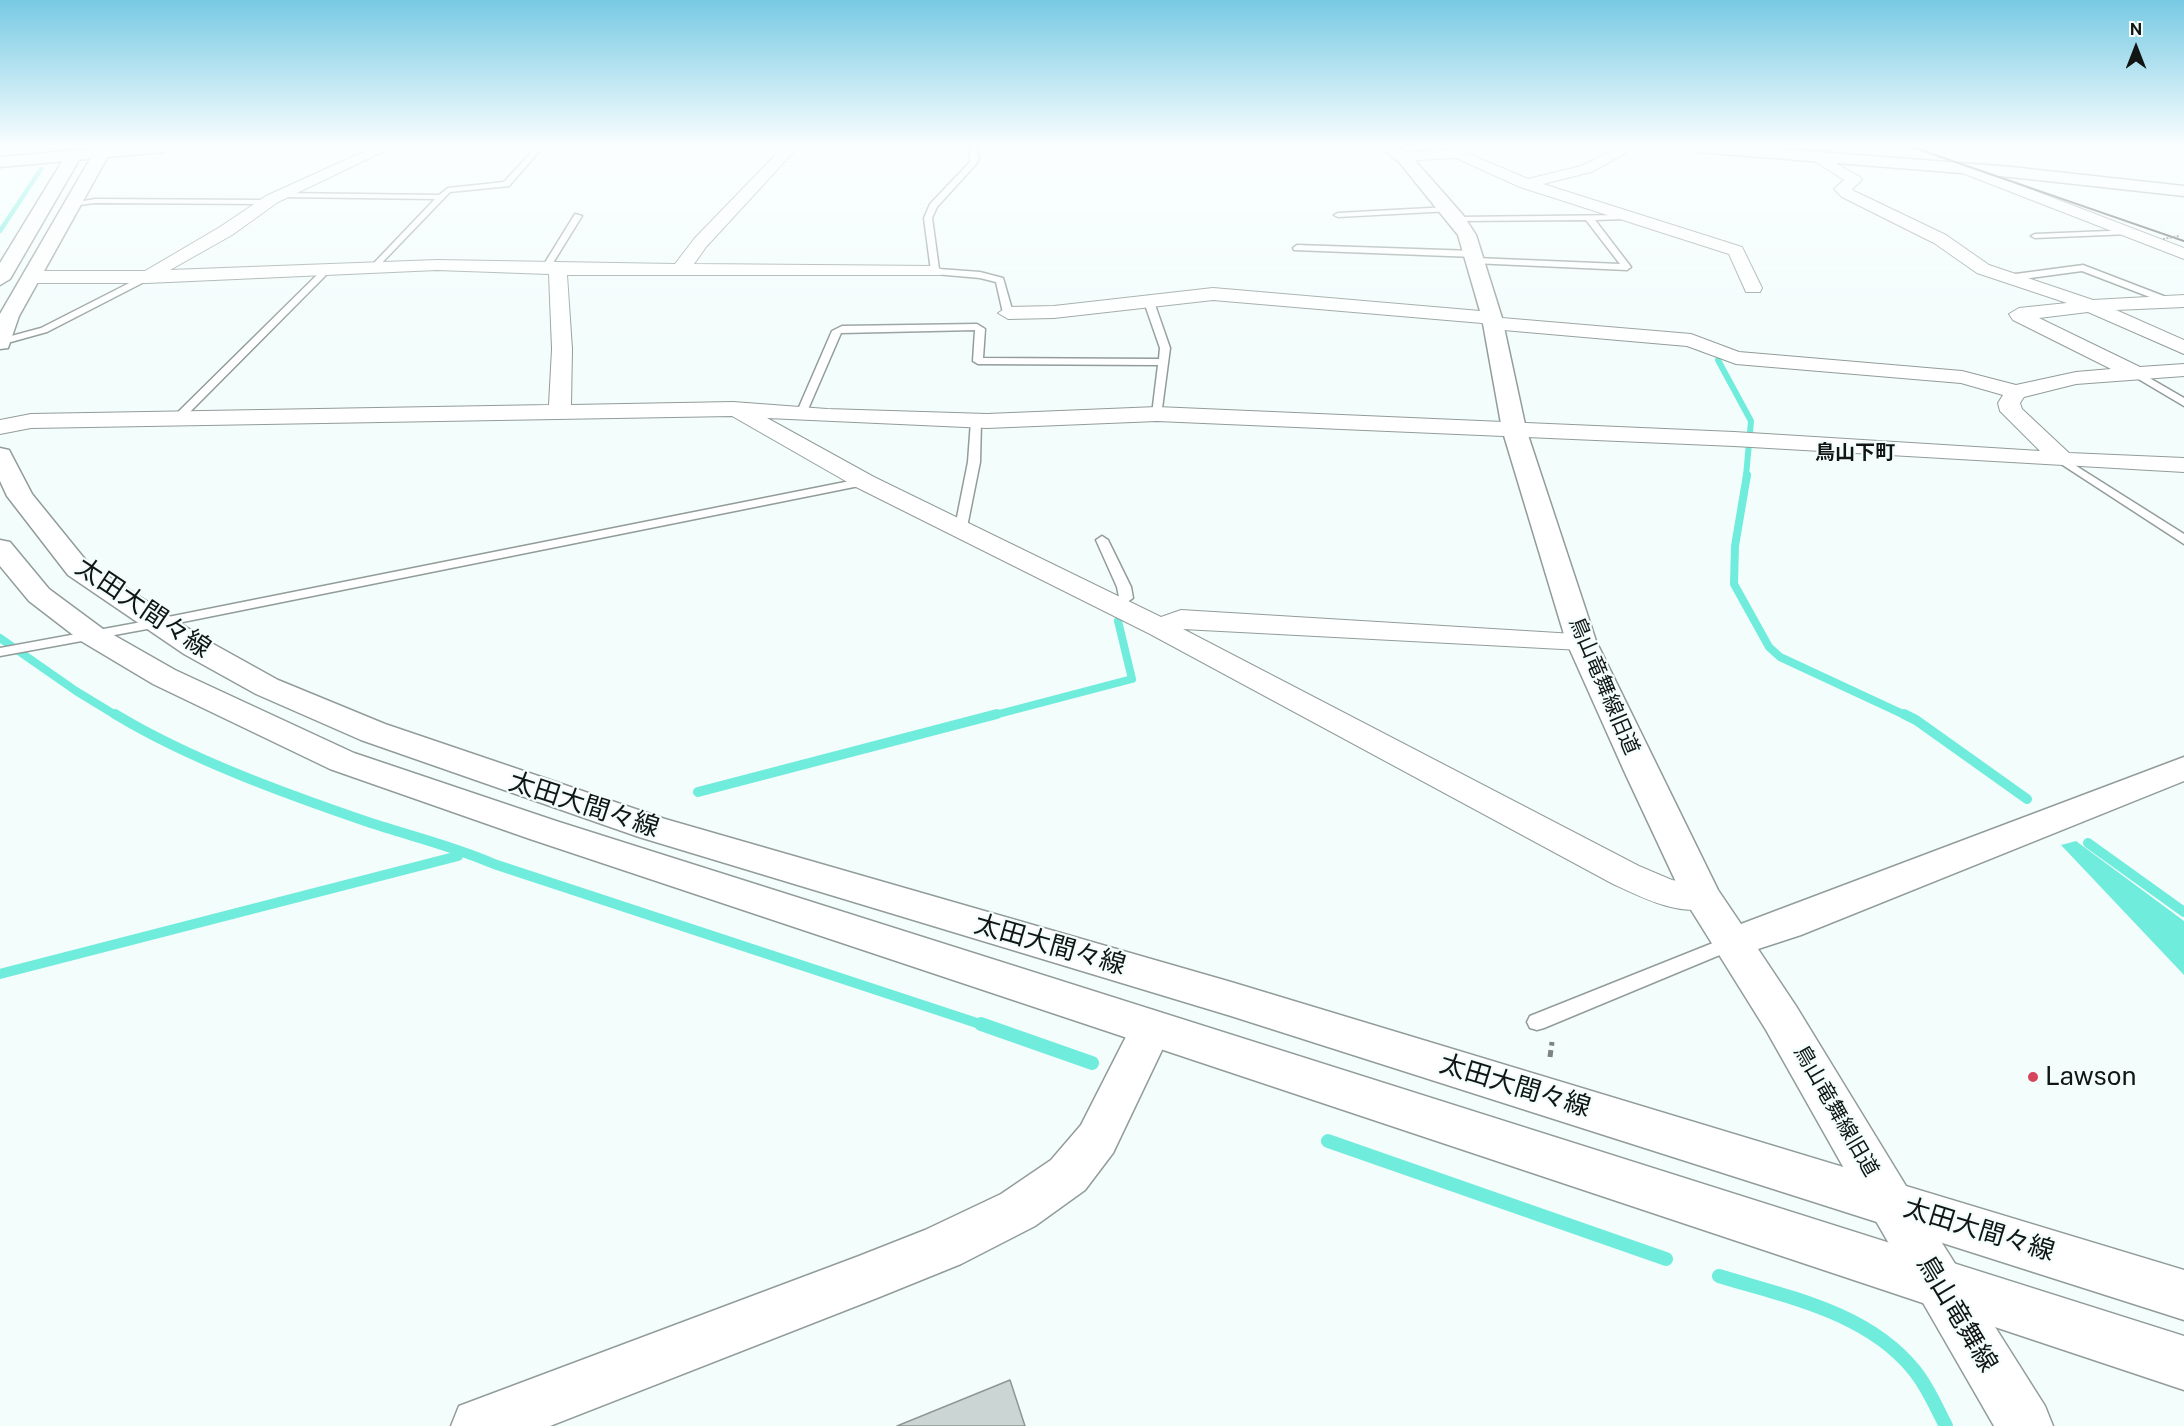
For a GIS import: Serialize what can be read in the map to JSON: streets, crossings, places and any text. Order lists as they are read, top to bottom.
{
  "streets": {
    "main road": ["太田大間々線", "鳥山竜舞線旧道", "鳥山竜舞線"]
  },
  "crossings": [
    ["太田大間々線", "鳥山竜舞線旧道"],
    ["太田大間々線", "鳥山竜舞線"],
    ["鳥山竜舞線旧道", "鳥山竜舞線"]
  ],
  "districts": ["鳥山下町"],
  "places": ["Lawson"],
  "north": "top"
}
